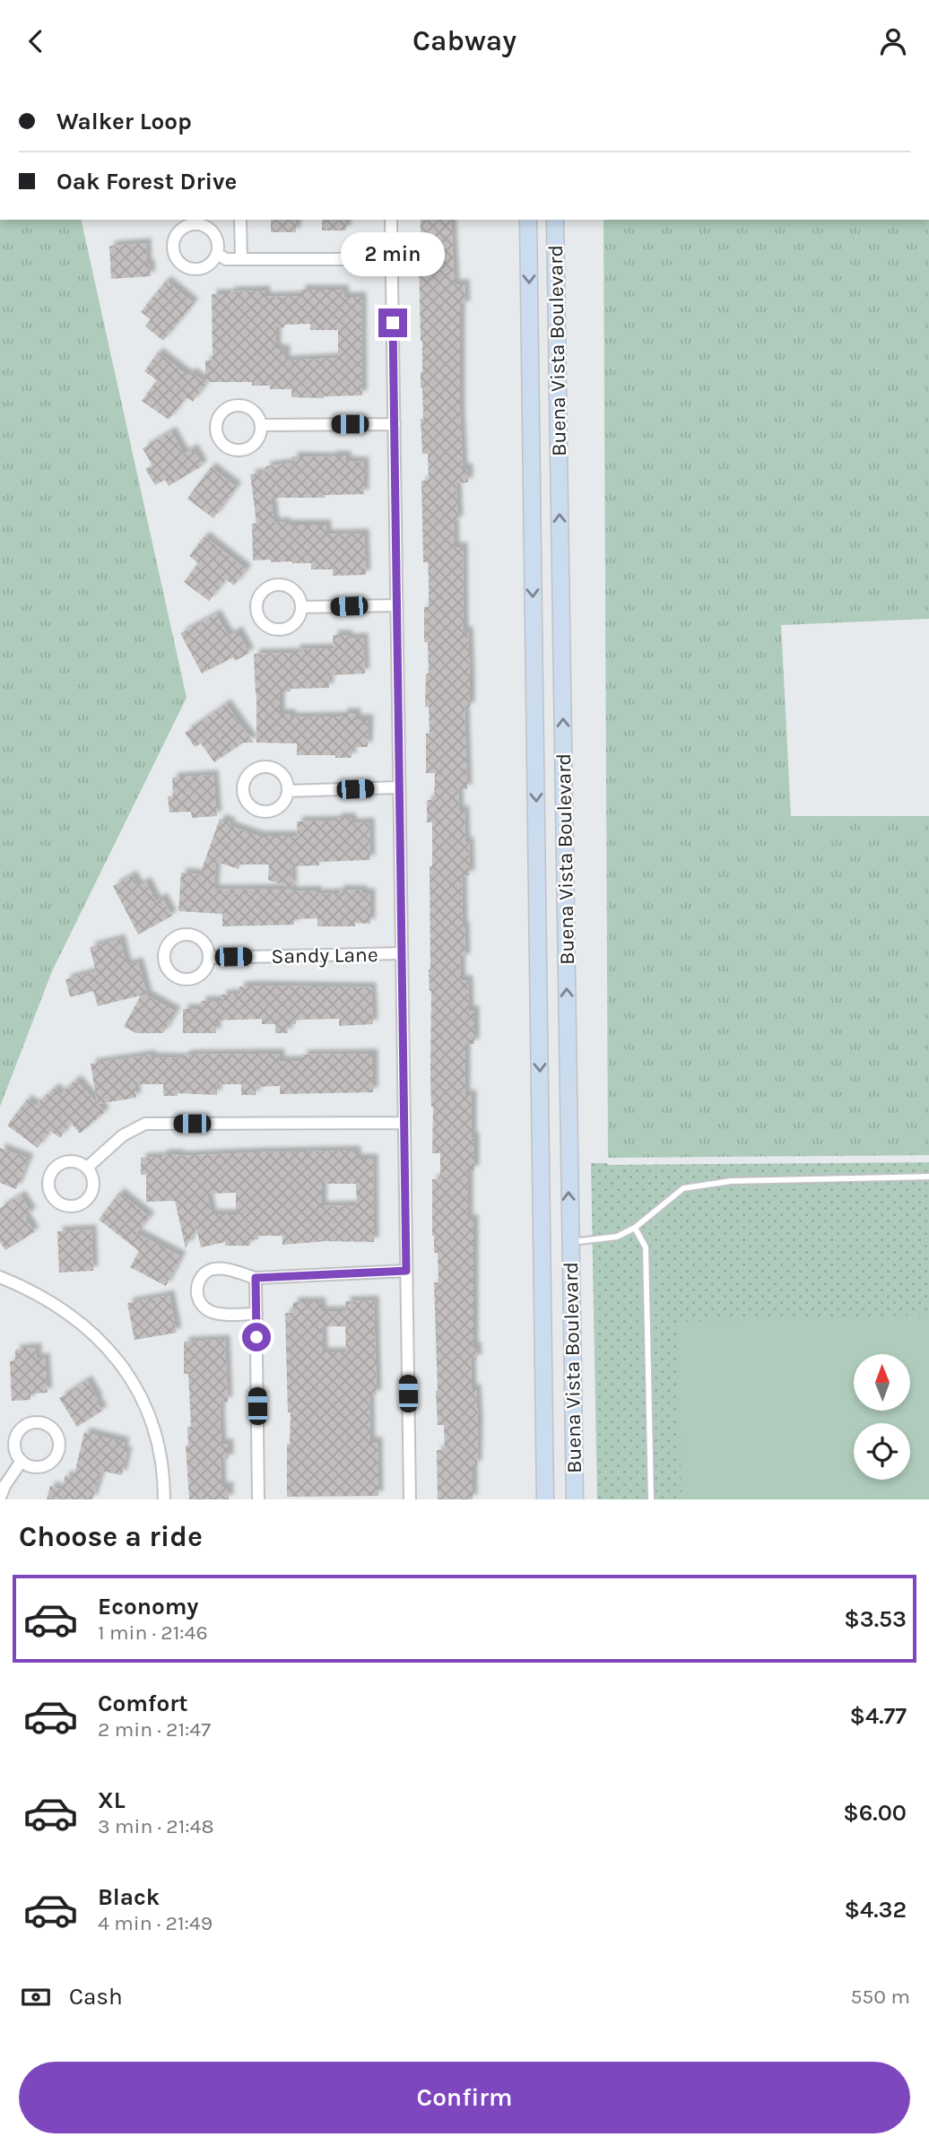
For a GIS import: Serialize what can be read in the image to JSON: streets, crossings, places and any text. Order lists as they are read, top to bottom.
{
  "streets": {
    "main road": ["Buena Vista Boulevard"],
    "street": ["Sandy Lane"]
  },
  "north": "top",
  "page": {
    "header": "Cabway",
    "banner": ["Walker Loop", "Oak Forest Drive"],
    "bubble": "2 min",
    "heading": "Choose a ride",
    "list": [
      {
        "name": "Economy",
        "note": "1 min · 21:46",
        "value": "$3.53"
      },
      {
        "name": "Comfort",
        "note": "2 min · 21:47",
        "value": "$4.77"
      },
      {
        "name": "XL",
        "note": "3 min · 21:48",
        "value": "$6.00"
      },
      {
        "name": "Black",
        "note": "4 min · 21:49",
        "value": "$4.32"
      }
    ],
    "pay": ["Cash", "550 m"],
    "buttons": "Confirm"
  }
}
